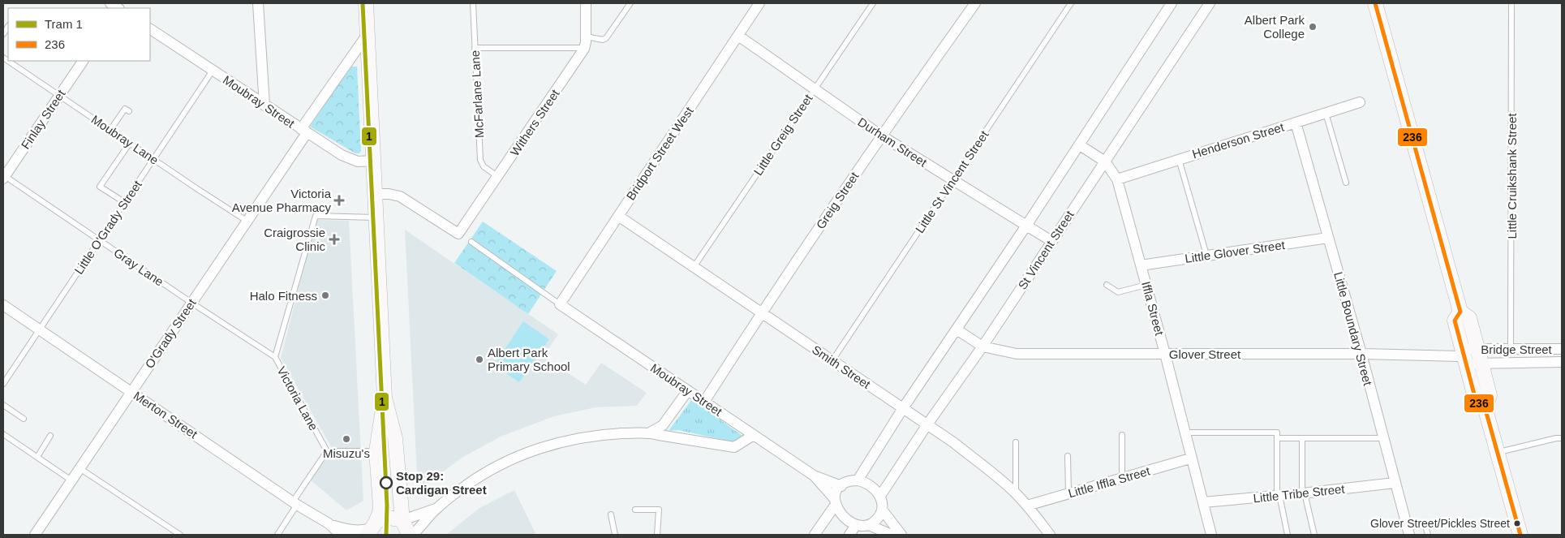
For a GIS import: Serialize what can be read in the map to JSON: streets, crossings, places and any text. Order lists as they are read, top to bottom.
{
  "streets": {
    "street": [
      "Moubray Street",
      "Finlay Street",
      "Withers Street",
      "Henderson Street",
      "Durham Street",
      "Bridport Street West",
      "Greig Street",
      "St Vincent Street",
      "Little Glover Street",
      "Iffla Street",
      "Little Boundary Street",
      "O'Grady Street",
      "Bridge Street",
      "Glover Street",
      "Smith Street",
      "Merton Street",
      "Little Iffla Street",
      "Little Tribe Street"
    ],
    "lane": [
      "McFarlane Lane",
      "Little Greig Street",
      "Moubray Lane",
      "Little Cruikshank Street",
      "Little St Vincent Street",
      "Little O'Grady Street",
      "Gray Lane",
      "Victoria Lane"
    ]
  },
  "crossings": [
    ["McFarlane Lane", "Withers Street"],
    ["Moubray Street", "Bridport Street West"],
    ["Moubray Street", "Greig Street"],
    ["Moubray Street", "Little O'Grady Street"],
    ["Moubray Street", "St Vincent Street"],
    ["Moubray Street", "O'Grady Street"],
    ["Finlay Street", "Moubray Lane"],
    ["Finlay Street", "Gray Lane"],
    ["Little Greig Street", "Durham Street"],
    ["Little Greig Street", "Smith Street"],
    ["Moubray Lane", "Little O'Grady Street"],
    ["Moubray Lane", "O'Grady Street"],
    ["Henderson Street", "Iffla Street"],
    ["Henderson Street", "Little Boundary Street"],
    ["Durham Street", "Bridport Street West"],
    ["Durham Street", "Little St Vincent Street"],
    ["Durham Street", "Greig Street"],
    ["Durham Street", "St Vincent Street"],
    ["Bridport Street West", "Smith Street"],
    ["Little Cruikshank Street", "Bridge Street"],
    ["Little St Vincent Street", "Smith Street"],
    ["Greig Street", "Smith Street"],
    ["Little O'Grady Street", "Gray Lane"],
    ["Little O'Grady Street", "Merton Street"],
    ["St Vincent Street", "Iffla Street"],
    ["St Vincent Street", "Glover Street"],
    ["St Vincent Street", "Smith Street"],
    ["Little Glover Street", "Iffla Street"],
    ["Little Glover Street", "Little Boundary Street"],
    ["Gray Lane", "O'Grady Street"],
    ["Gray Lane", "Victoria Lane"],
    ["Iffla Street", "Glover Street"],
    ["Iffla Street", "Little Iffla Street"],
    ["Iffla Street", "Little Tribe Street"],
    ["Little Boundary Street", "Glover Street"],
    ["Little Boundary Street", "Little Tribe Street"],
    ["O'Grady Street", "Merton Street"],
    ["Bridge Street", "Glover Street"],
    ["Smith Street", "Little Iffla Street"]
  ],
  "places": {
    "other": [
      "Albert Park College",
      "Halo Fitness",
      "Albert Park Primary School",
      "Misuzu's",
      "Stop 29: Cardigan Street",
      "Glover Street/Pickles Street"
    ],
    "health": ["Victoria Avenue Pharmacy", "Craigrossie Clinic"]
  },
  "lines": ["tram line 1", "transit line 236"],
  "legend": ["Tram 1", "236"]
}
